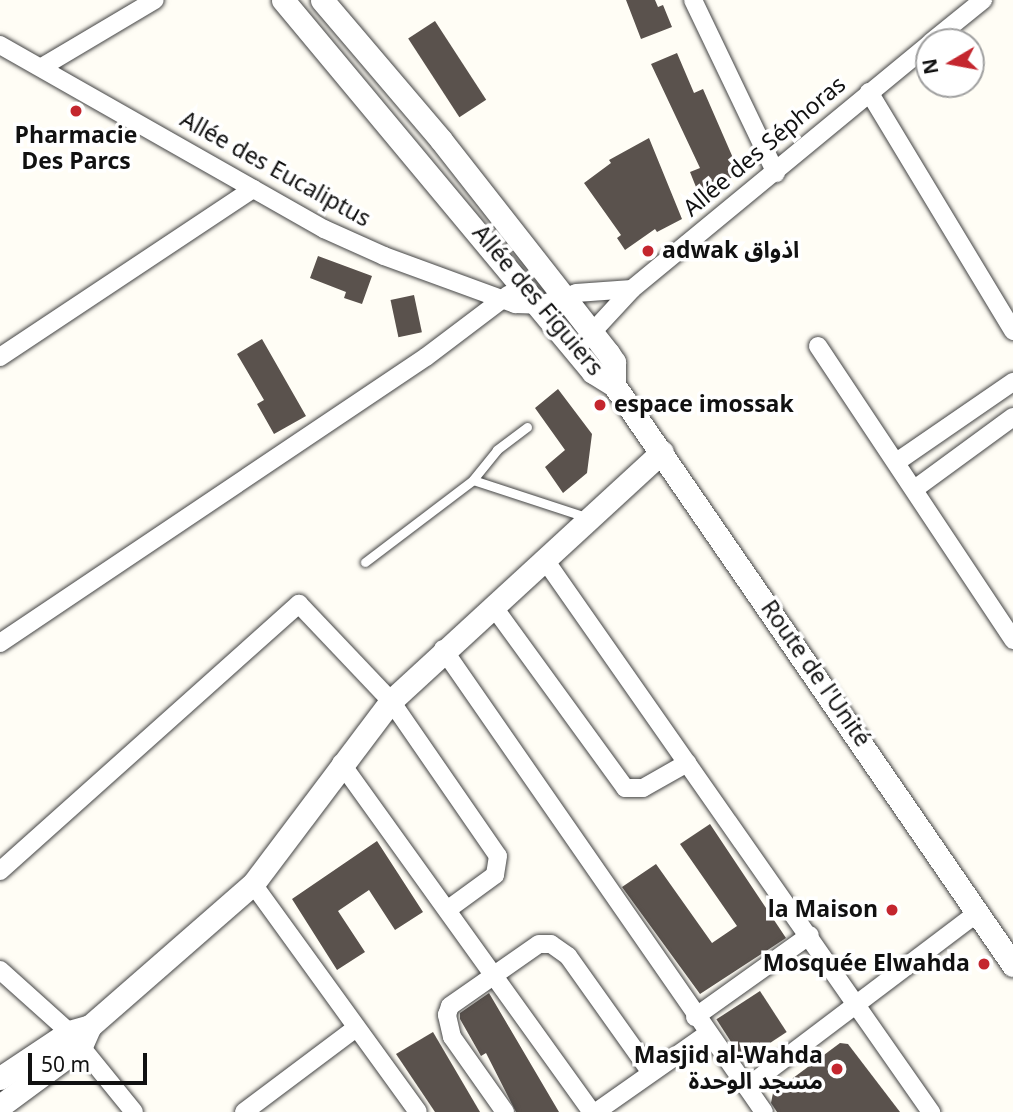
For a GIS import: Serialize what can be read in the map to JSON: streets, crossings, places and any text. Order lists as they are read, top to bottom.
{
  "streets": {
    "street": [
      "Allée des Séphoras",
      "Allée des Eucaliptus",
      "Allée des Figuiers",
      "Route de l'Unité"
    ]
  },
  "crossings": [
    ["Allée des Séphoras", "Allée des Figuiers"],
    ["Allée des Eucaliptus", "Allée des Figuiers"],
    ["Allée des Figuiers", "Route de l'Unité"]
  ],
  "places": [
    "Pharmacie Des Parcs",
    "adwak اذواق",
    "espace imossak",
    "la Maison",
    "Mosquée Elwahda",
    "Masjid al-Wahda مسجد الوحدة"
  ],
  "scale_bar": "50 m",
  "north": "left"
}
